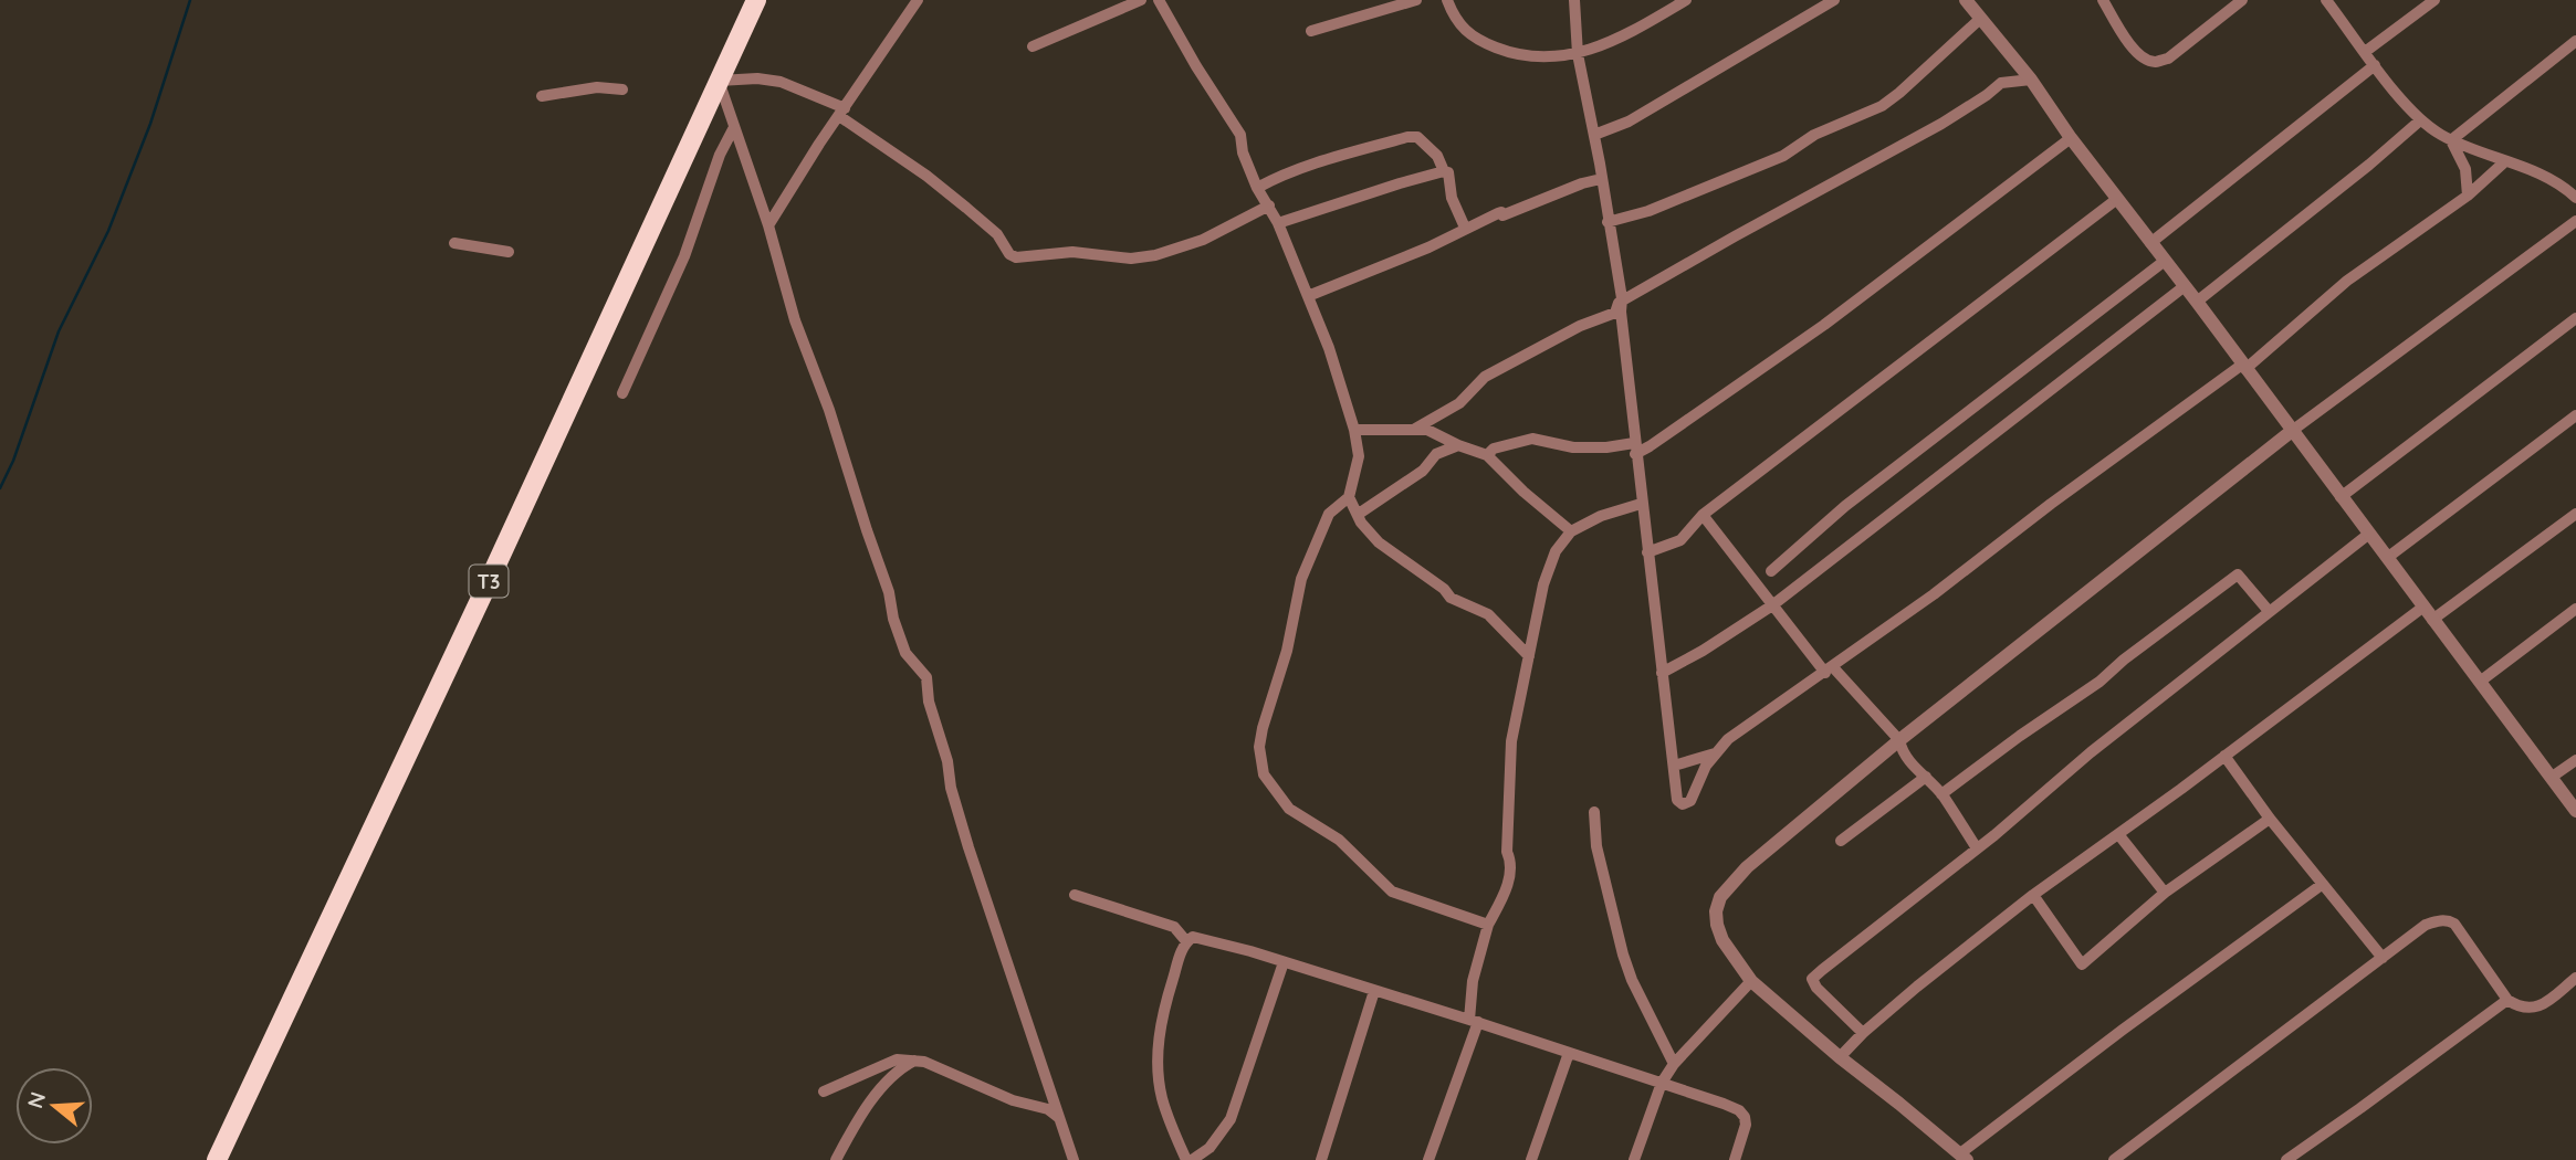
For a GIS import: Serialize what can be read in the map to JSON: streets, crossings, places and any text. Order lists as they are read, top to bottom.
{
  "streets": {
    "highway": ["T3"]
  },
  "north": "left"
}
